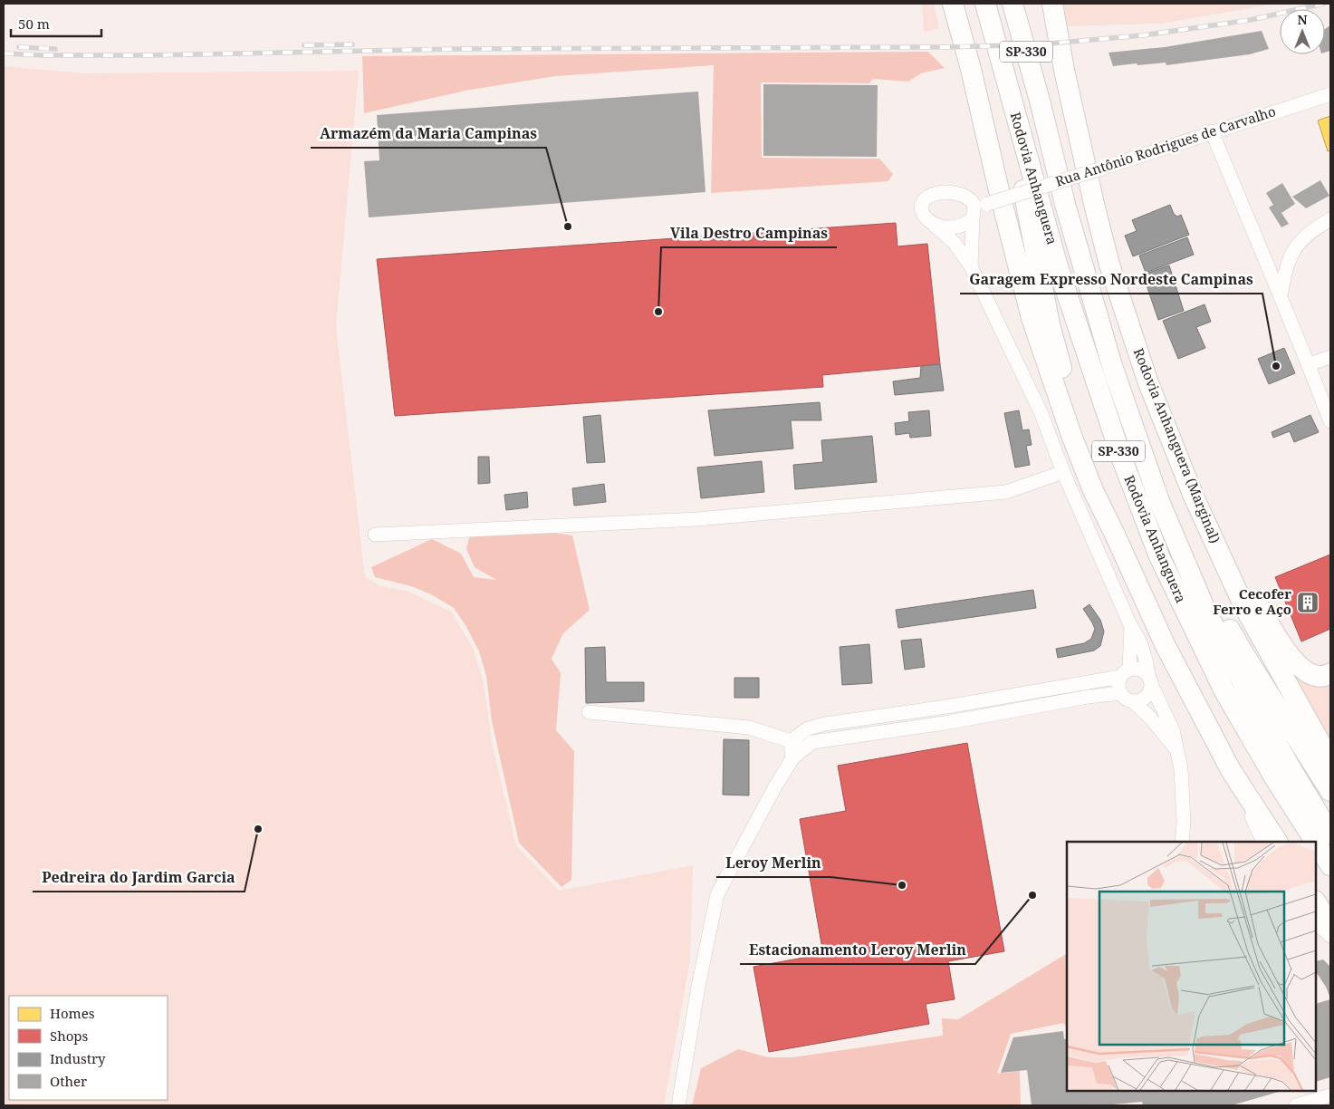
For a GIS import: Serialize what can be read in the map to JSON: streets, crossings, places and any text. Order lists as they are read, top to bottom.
{
  "streets": {
    "highway": ["SP-330", "Rodovia Anhanguera", "Rodovia Anhanguera (Marginal)"],
    "street": ["Rua Antônio Rodrigues de Carvalho"]
  },
  "places": {
    "other": [
      "Armazém da Maria Campinas",
      "Vila Destro Campinas",
      "Garagem Expresso Nordeste Campinas",
      "Pedreira do Jardim Garcia",
      "Leroy Merlin",
      "Estacionamento Leroy Merlin"
    ],
    "building": ["Cecofer Ferro e Aço"]
  },
  "legend": [
    "Homes",
    "Shops",
    "Industry",
    "Other"
  ],
  "scale_bar": "50 m",
  "north": "top"
}
